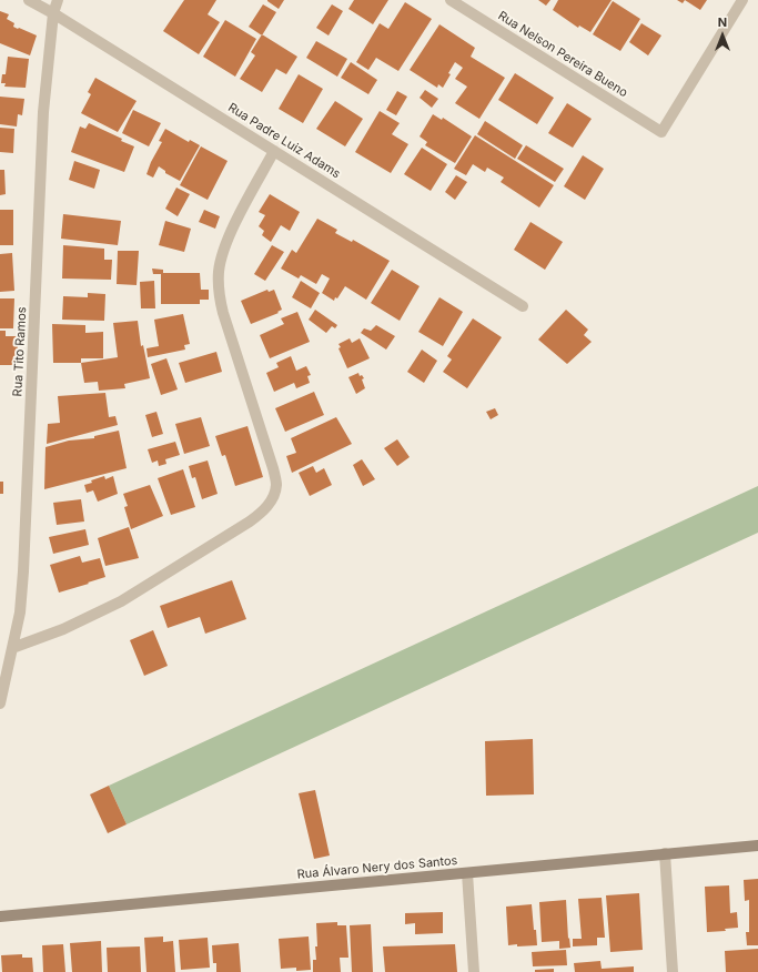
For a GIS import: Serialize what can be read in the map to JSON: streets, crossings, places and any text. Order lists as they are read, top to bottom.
{
  "streets": {
    "main road": ["Rua Álvaro Nery dos Santos"],
    "street": ["Rua Nelson Pereira Bueno", "Rua Padre Luiz Adams", "Rua Tito Ramos"]
  },
  "crossings": [
    ["Rua Padre Luiz Adams", "Rua Tito Ramos"]
  ],
  "north": "top"
}
